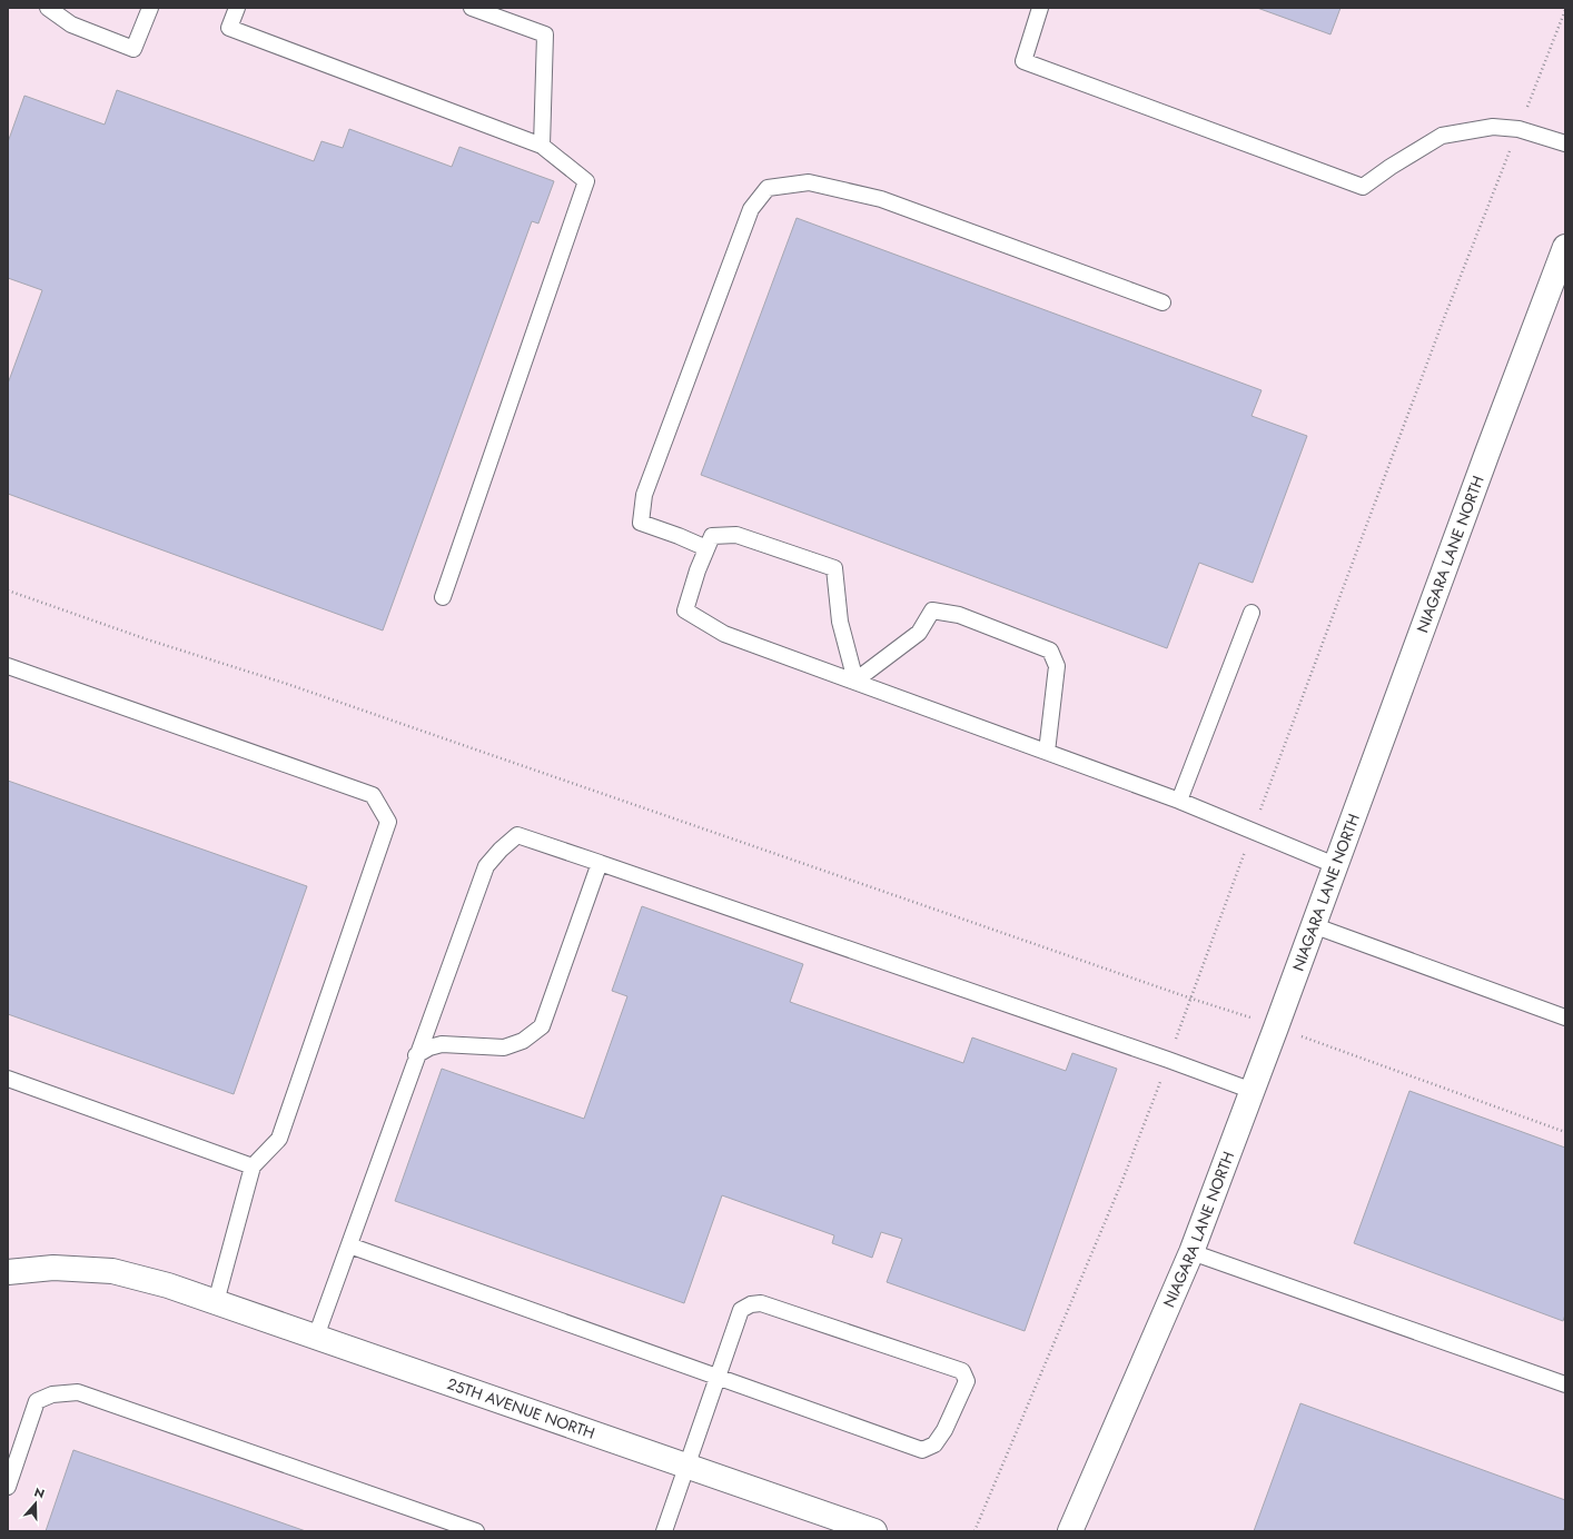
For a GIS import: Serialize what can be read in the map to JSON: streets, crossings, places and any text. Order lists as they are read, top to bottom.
{
  "streets": {
    "street": ["NIAGARA LANE NORTH", "25TH AVENUE NORTH"]
  },
  "north": "top"
}
